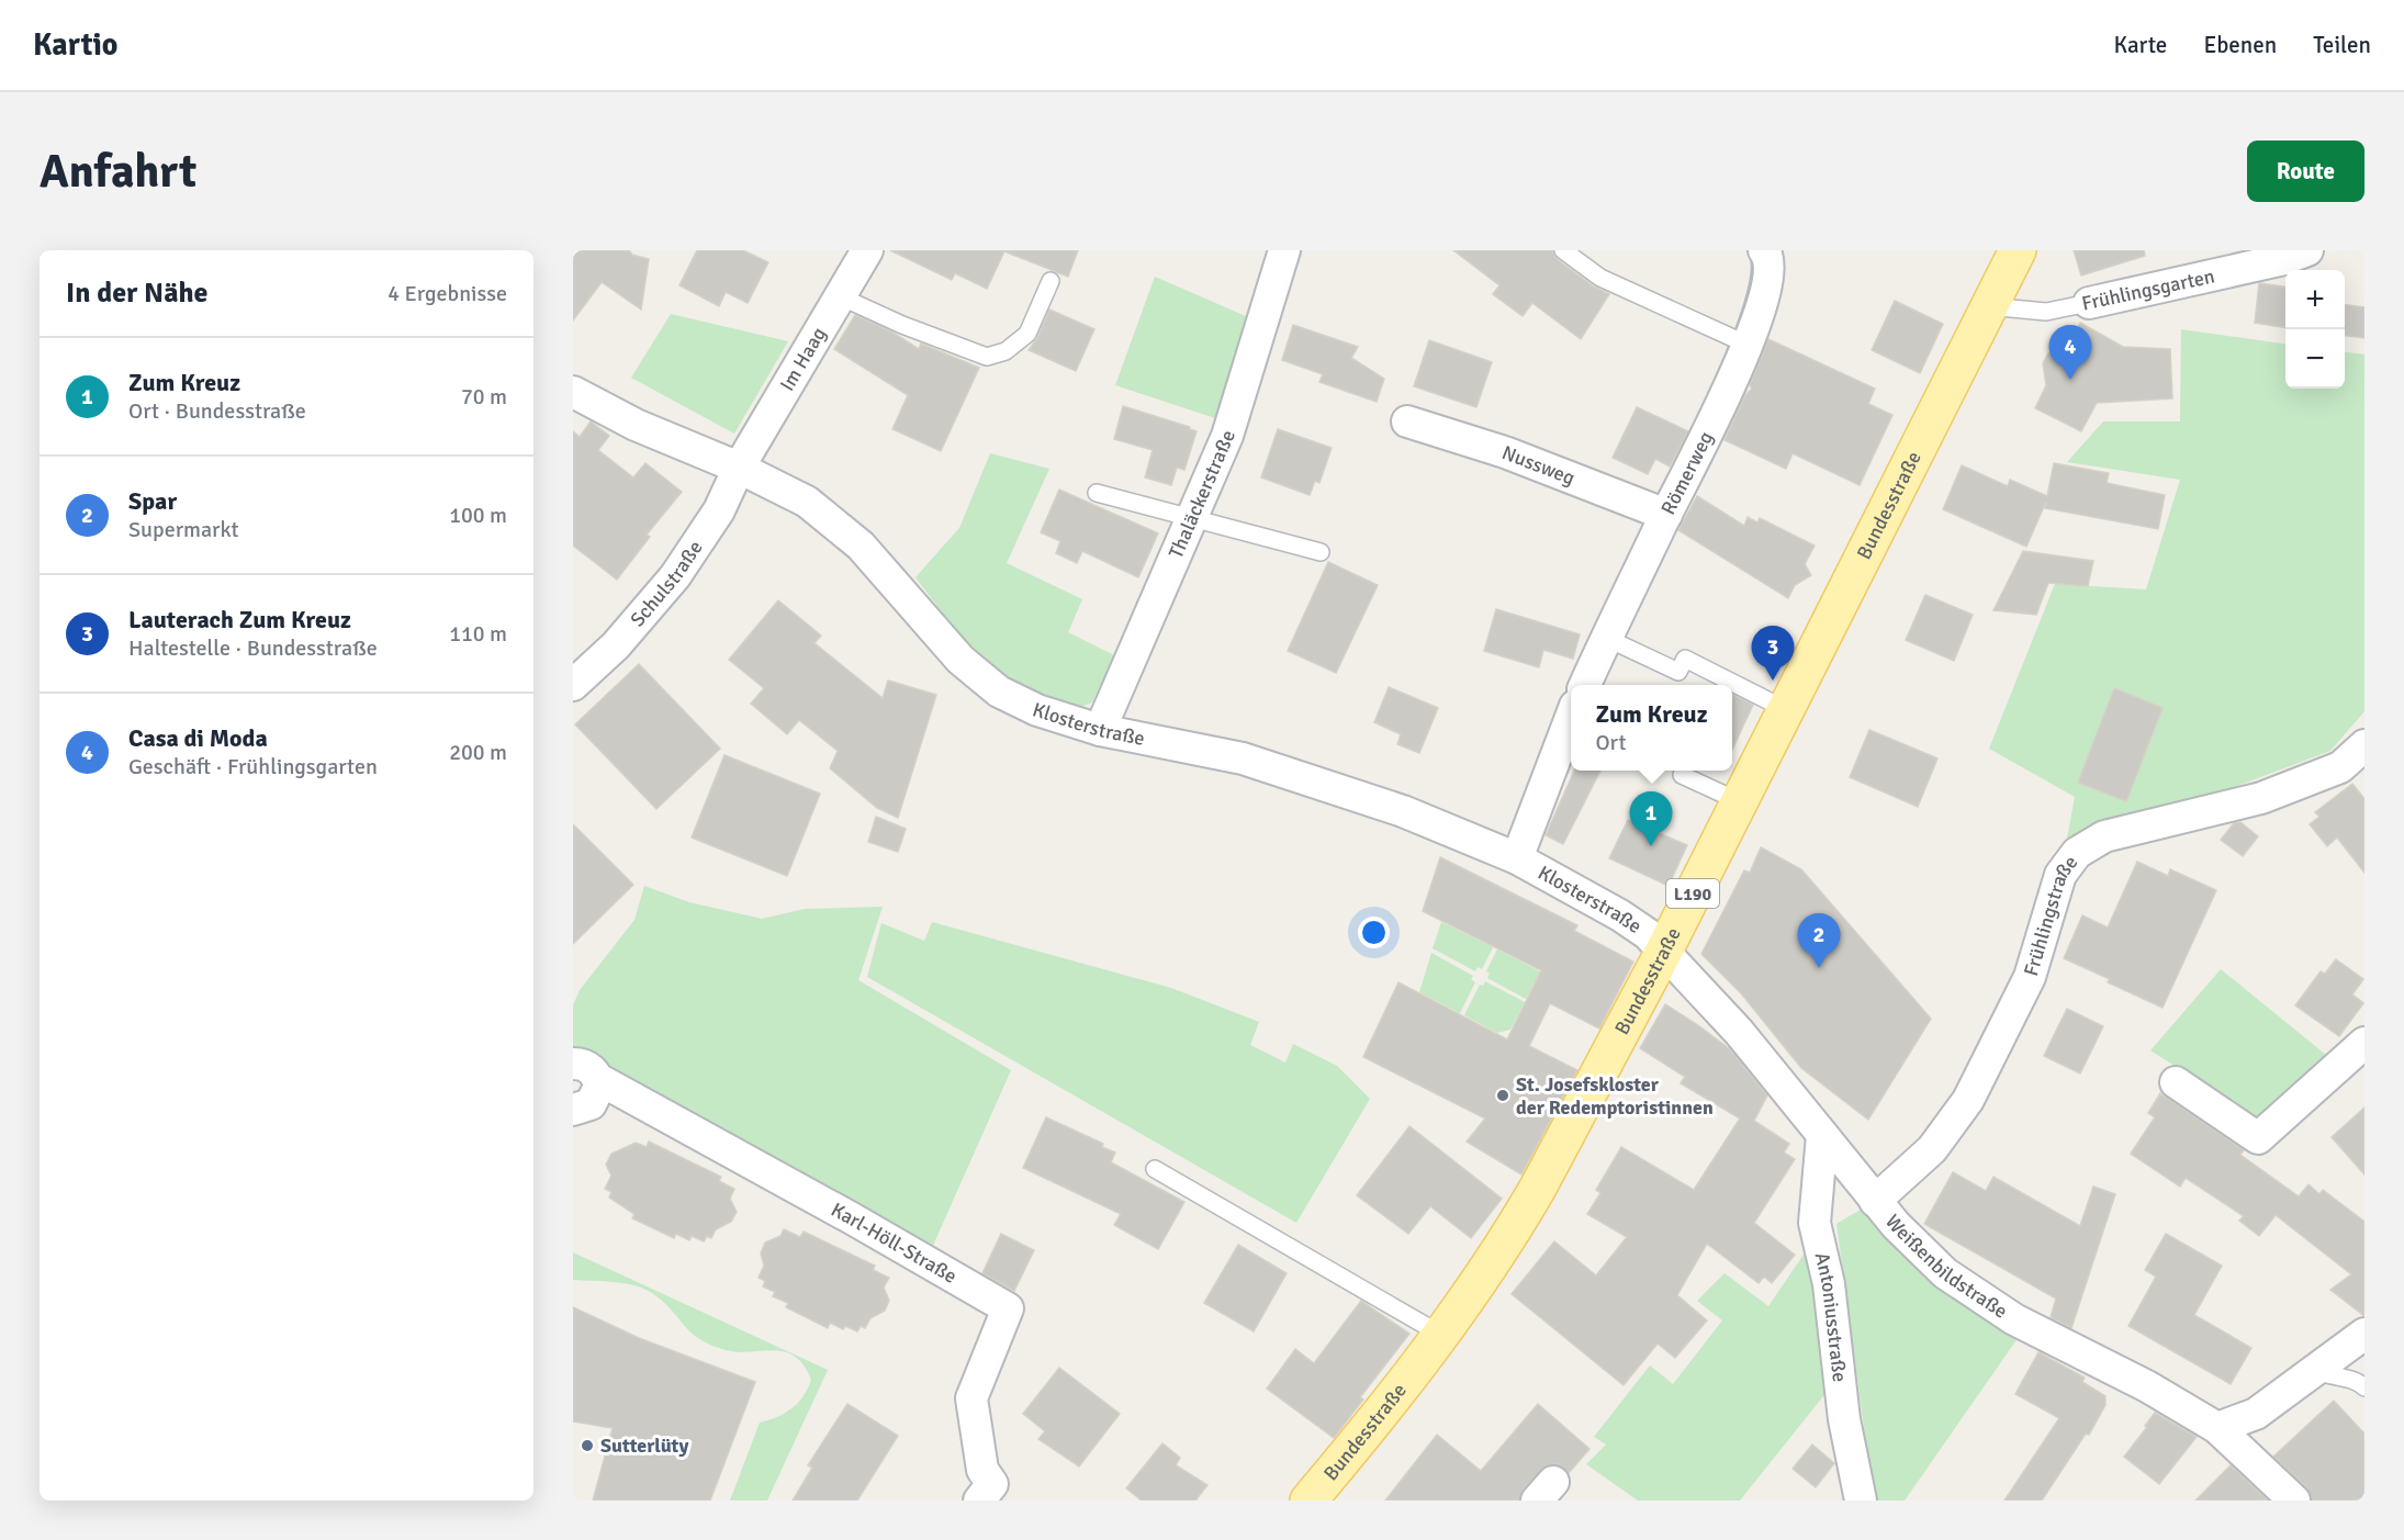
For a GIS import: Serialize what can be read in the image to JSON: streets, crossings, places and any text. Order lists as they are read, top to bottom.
{
  "streets": {
    "main road": ["Bundesstraße", "L190"],
    "street": [
      "Frühlingsgarten",
      "Im Haag",
      "Nussweg",
      "Römerweg",
      "Thaläckerstraße",
      "Schulstraße",
      "Klosterstraße",
      "Frühlingstraße",
      "Karl-Höll-Straße",
      "Weißenbildstraße",
      "Antoniusstraße"
    ]
  },
  "crossings": [
    ["Frühlingsgarten", "Bundesstraße"],
    ["Im Haag", "Schulstraße"],
    ["Im Haag", "Klosterstraße"],
    ["Nussweg", "Römerweg"],
    ["Thaläckerstraße", "Klosterstraße"],
    ["Bundesstraße", "Klosterstraße"],
    ["Bundesstraße", "Weißenbildstraße"],
    ["Schulstraße", "Klosterstraße"],
    ["Klosterstraße", "Weißenbildstraße"],
    ["Frühlingstraße", "Weißenbildstraße"],
    ["Weißenbildstraße", "Antoniusstraße"]
  ],
  "places": ["St. Josefskloster der Redemptoristinnen", "Sutterlüty"],
  "page": {
    "header": "Kartio",
    "nav": ["Karte", "Ebenen", "Teilen"],
    "buttons": "Route",
    "title": "Anfahrt",
    "heading": ["In der Nähe", "4 Ergebnisse"],
    "map_buttons": ["+", "−"],
    "pins": [
      "4",
      "3",
      "1",
      "2"
    ],
    "list": [
      {
        "mark": "1",
        "name": "Zum Kreuz",
        "note": "Ort · Bundesstraße",
        "value": "70 m"
      },
      {
        "mark": "2",
        "name": "Spar",
        "note": "Supermarkt",
        "value": "100 m"
      },
      {
        "mark": "3",
        "name": "Lauterach Zum Kreuz",
        "note": "Haltestelle · Bundesstraße",
        "value": "110 m"
      },
      {
        "mark": "4",
        "name": "Casa di Moda",
        "note": "Geschäft · Frühlingsgarten",
        "value": "200 m"
      }
    ],
    "popup": ["Zum Kreuz", "Ort"]
  }
}
